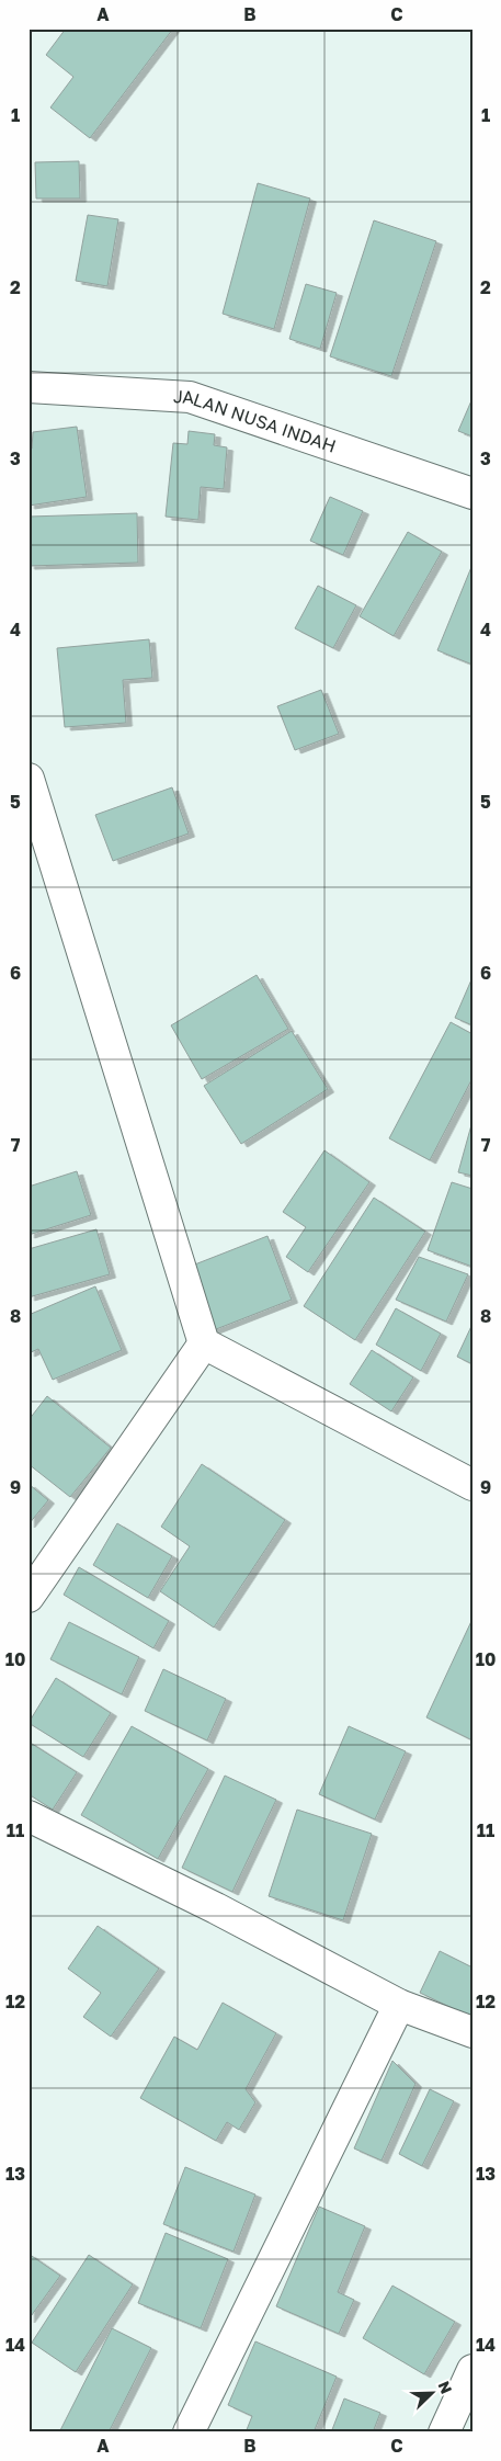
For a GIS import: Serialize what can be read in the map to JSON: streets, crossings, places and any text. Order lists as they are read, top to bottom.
{
  "streets": {
    "street": ["JALAN NUSA INDAH"]
  },
  "north": "top right",
  "grid": {
    "columns": ["A", "B", "C"],
    "rows": [
      "1",
      "2",
      "3",
      "4",
      "5",
      "6",
      "7",
      "8",
      "9",
      "10",
      "11",
      "12",
      "13",
      "14"
    ]
  }
}
